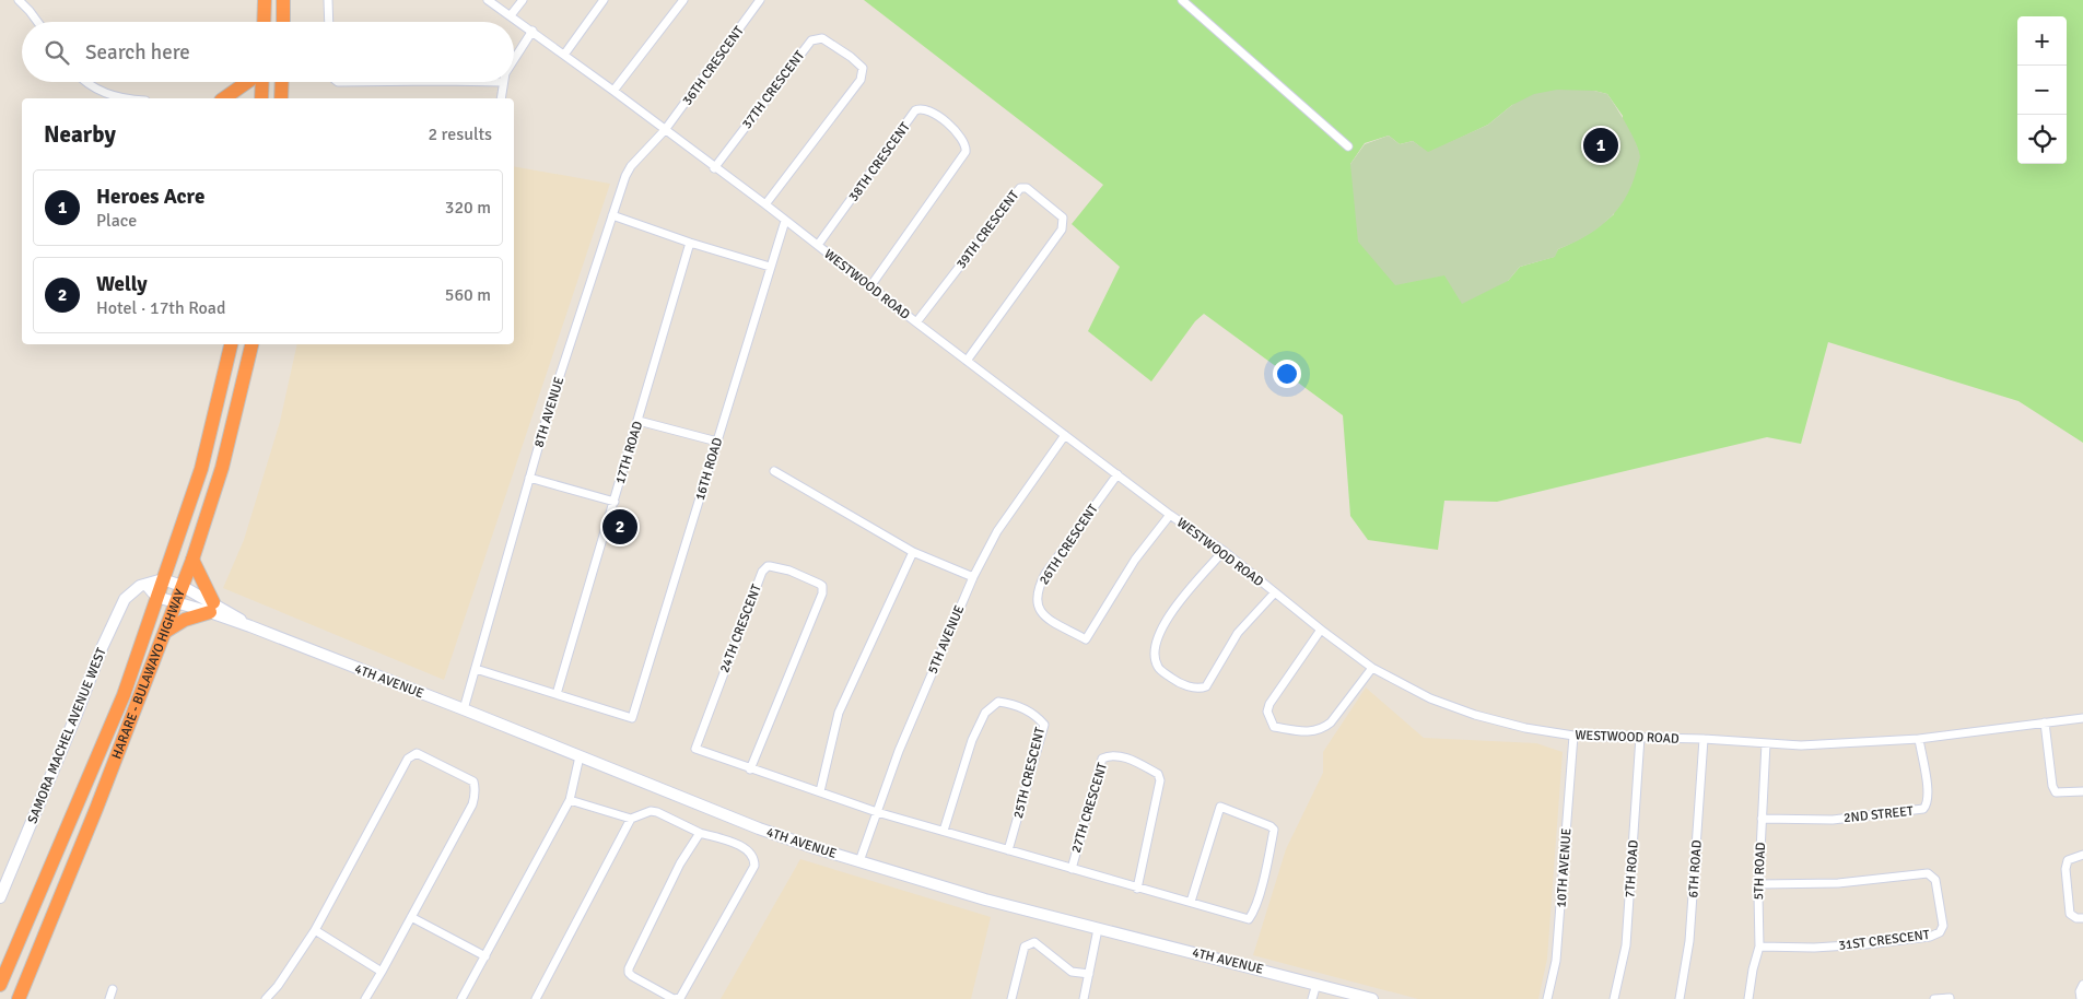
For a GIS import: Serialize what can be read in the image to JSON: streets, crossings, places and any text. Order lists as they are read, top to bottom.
{
  "streets": {
    "highway": ["HARARE - BULAWAYO HIGHWAY"],
    "street": [
      "36TH CRESCENT",
      "37TH CRESCENT",
      "38TH CRESCENT",
      "39TH CRESCENT",
      "WESTWOOD ROAD",
      "8TH AVENUE",
      "17TH ROAD",
      "16TH ROAD",
      "26TH CRESCENT",
      "24TH CRESCENT",
      "5TH AVENUE",
      "4TH AVENUE",
      "SAMORA MACHEL AVENUE WEST",
      "25TH CRESCENT",
      "27TH CRESCENT",
      "2ND STREET",
      "10TH AVENUE",
      "7TH ROAD",
      "6TH ROAD",
      "5TH ROAD",
      "31ST CRESCENT"
    ]
  },
  "crossings": [
    ["36TH CRESCENT", "WESTWOOD ROAD"],
    ["36TH CRESCENT", "8TH AVENUE"],
    ["37TH CRESCENT", "WESTWOOD ROAD"],
    ["38TH CRESCENT", "WESTWOOD ROAD"],
    ["39TH CRESCENT", "WESTWOOD ROAD"],
    ["WESTWOOD ROAD", "8TH AVENUE"],
    ["WESTWOOD ROAD", "16TH ROAD"],
    ["WESTWOOD ROAD", "26TH CRESCENT"],
    ["WESTWOOD ROAD", "5TH AVENUE"],
    ["WESTWOOD ROAD", "2ND STREET"],
    ["WESTWOOD ROAD", "10TH AVENUE"],
    ["WESTWOOD ROAD", "7TH ROAD"],
    ["WESTWOOD ROAD", "6TH ROAD"],
    ["WESTWOOD ROAD", "5TH ROAD"],
    ["8TH AVENUE", "4TH AVENUE"],
    ["17TH ROAD", "16TH ROAD"],
    ["5TH AVENUE", "4TH AVENUE"],
    ["HARARE - BULAWAYO HIGHWAY", "SAMORA MACHEL AVENUE WEST"],
    ["2ND STREET", "5TH ROAD"],
    ["5TH ROAD", "31ST CRESCENT"]
  ],
  "page": {
    "map_buttons": ["+", "−"],
    "search": "Search here",
    "heading": ["Nearby", "2 results"],
    "pins": ["1", "2"],
    "list": [
      {
        "mark": "1",
        "name": "Heroes Acre",
        "note": "Place",
        "value": "320 m"
      },
      {
        "mark": "2",
        "name": "Welly",
        "note": "Hotel · 17th Road",
        "value": "560 m"
      }
    ]
  }
}
